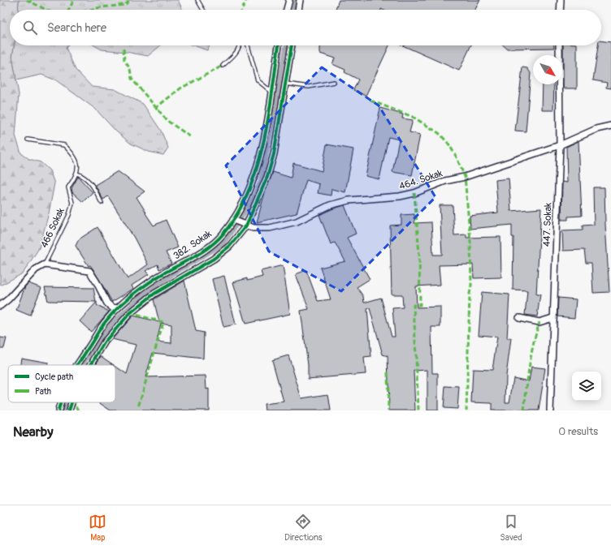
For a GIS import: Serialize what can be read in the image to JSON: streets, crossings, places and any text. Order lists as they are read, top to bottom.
{
  "streets": {
    "street": ["464. Sokak", "447. Sokak", "382. Sokak"],
    "lane": ["466 Sokak"]
  },
  "crossings": [
    ["464. Sokak", "447. Sokak"],
    ["464. Sokak", "382. Sokak"]
  ],
  "legend": ["Cycle path", "Path"],
  "north": "bottom right",
  "page": {
    "search": "Search here",
    "heading": ["Nearby", "0 results"],
    "nav": ["Map", "Directions", "Saved"]
  }
}
